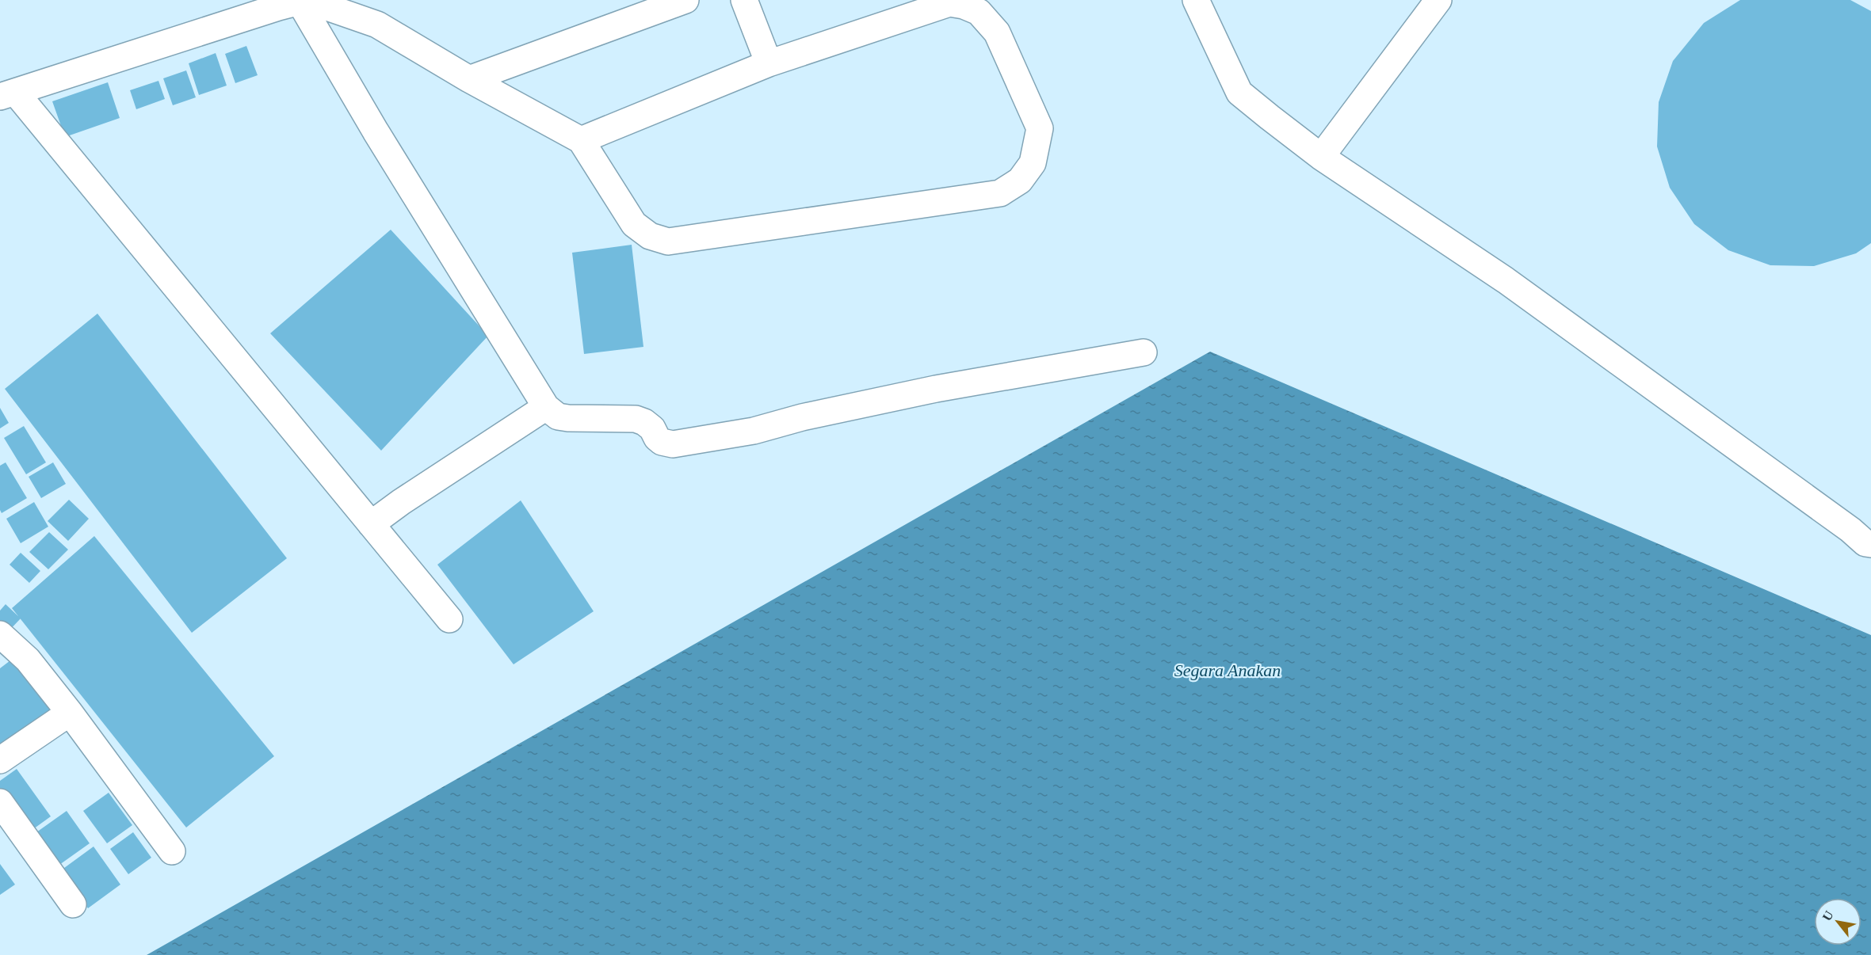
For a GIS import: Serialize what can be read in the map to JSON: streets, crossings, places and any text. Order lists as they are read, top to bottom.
{
  "water": ["Segara Anakan"],
  "north": "top left"
}
